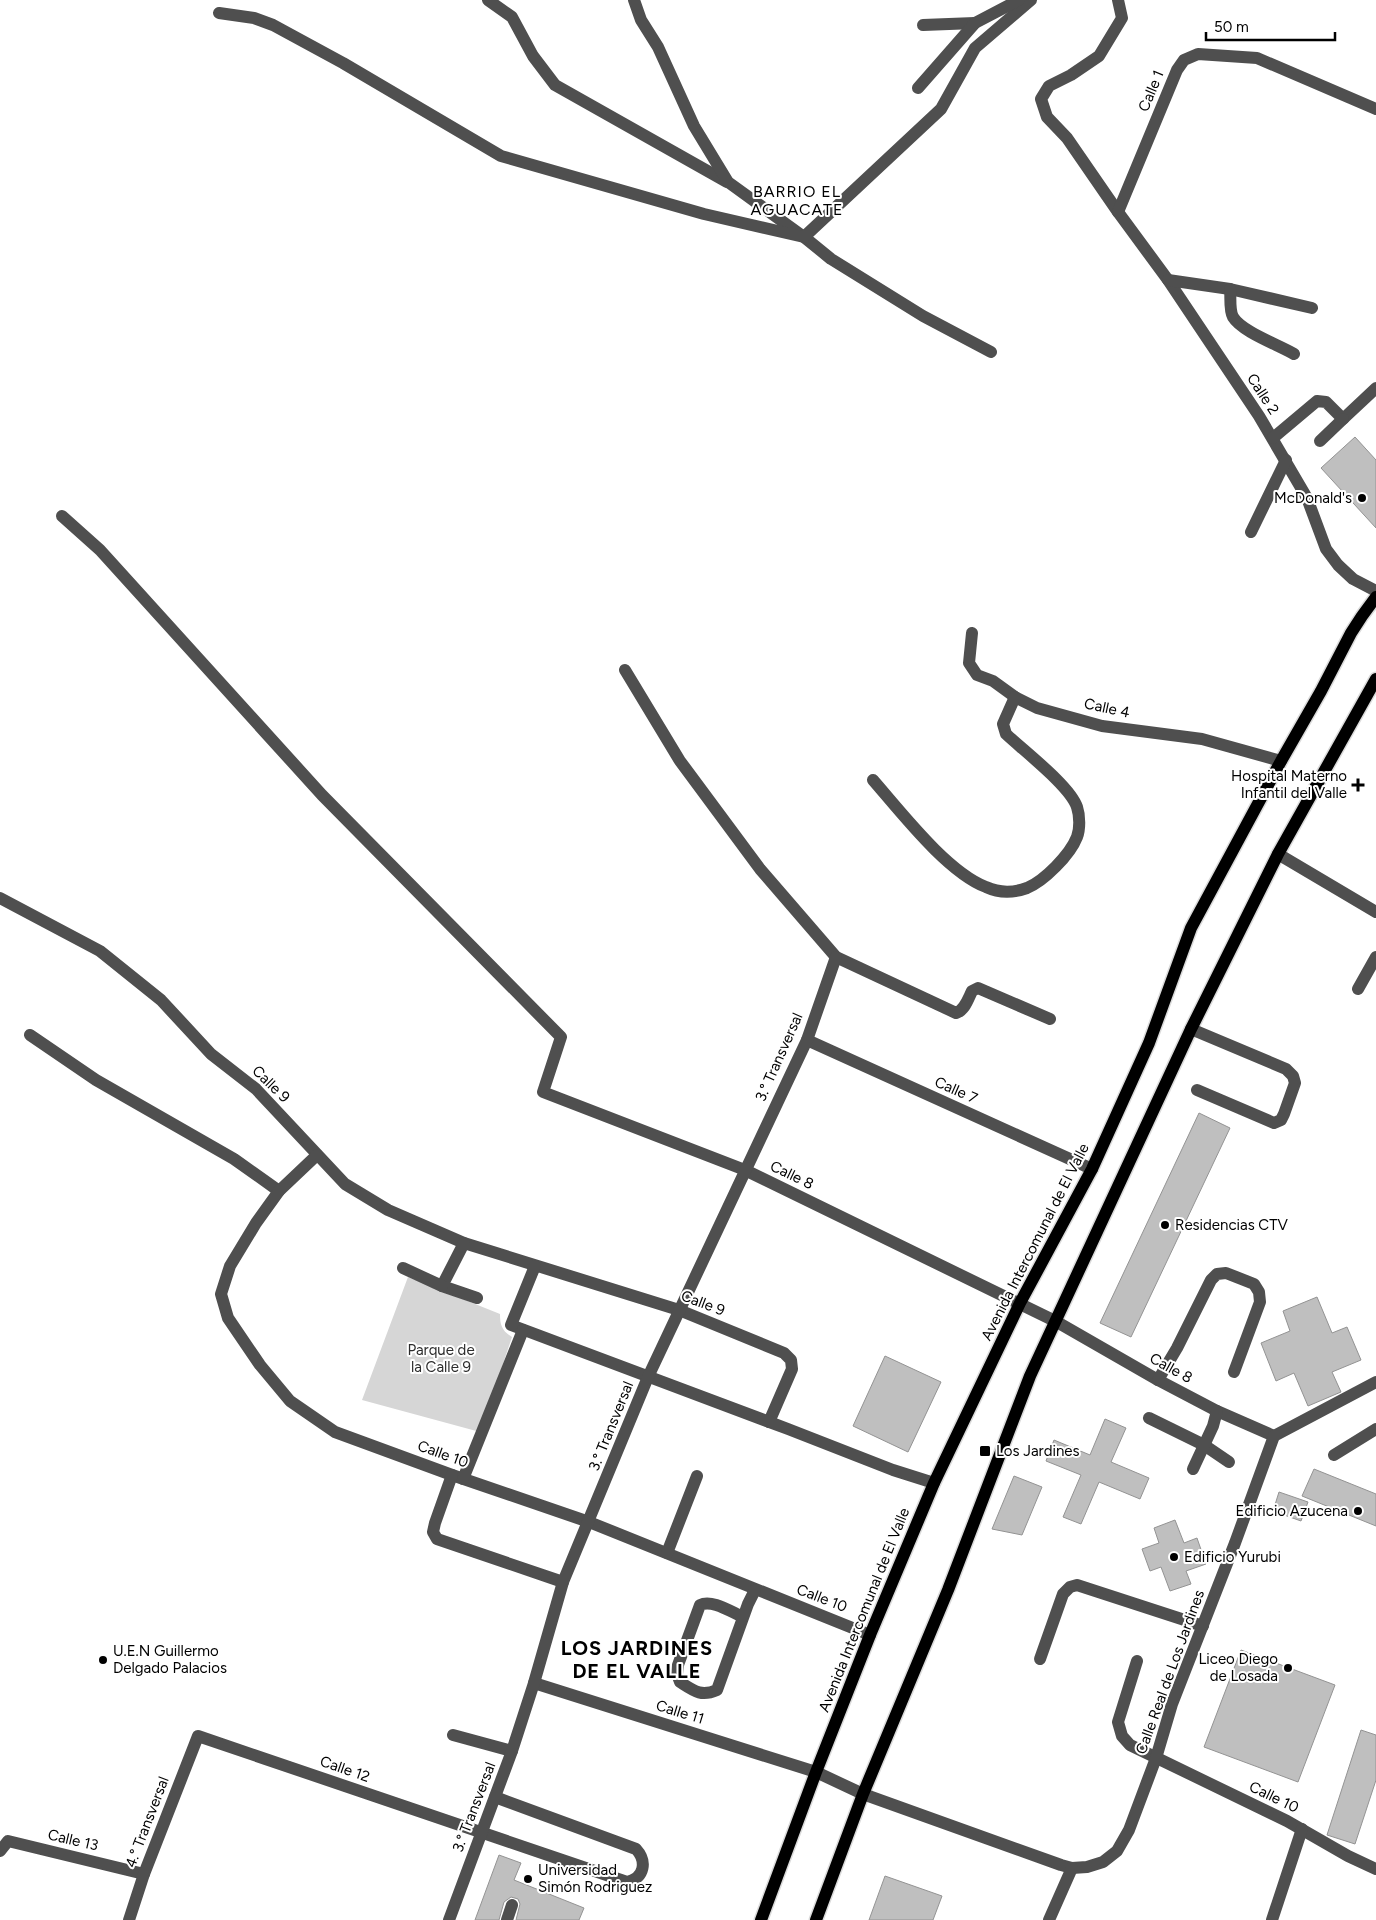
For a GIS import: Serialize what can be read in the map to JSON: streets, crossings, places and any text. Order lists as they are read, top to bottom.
{
  "streets": {
    "main road": ["Avenida Intercomunal de El Valle"],
    "street": [
      "Calle 1",
      "Calle 2",
      "Calle 4",
      "3.° Transversal",
      "Calle 9",
      "Calle 7",
      "Calle 8",
      "Calle 10",
      "Calle Real de Los Jardines",
      "Calle 11",
      "Calle 12",
      "4.° Transversal",
      "Calle 13"
    ]
  },
  "crossings": [
    ["Calle 1", "Calle 2"],
    ["Calle 4", "Avenida Intercomunal de El Valle"],
    ["3.° Transversal", "Calle 9"],
    ["3.° Transversal", "Calle 7"],
    ["3.° Transversal", "Calle 8"],
    ["3.° Transversal", "Calle 10"],
    ["3.° Transversal", "Calle 11"],
    ["3.° Transversal", "Calle 12"],
    ["Calle 9", "Calle 10"],
    ["Calle 7", "Avenida Intercomunal de El Valle"],
    ["Calle 8", "Avenida Intercomunal de El Valle"],
    ["Calle 8", "Calle Real de Los Jardines"],
    ["Avenida Intercomunal de El Valle", "Calle 10"],
    ["Avenida Intercomunal de El Valle", "Calle 11"],
    ["Calle 10", "Calle Real de Los Jardines"],
    ["Calle 12", "4.° Transversal"],
    ["4.° Transversal", "Calle 13"]
  ],
  "districts": ["BARRIO EL AGUACATE", "LOS JARDINES DE EL VALLE"],
  "parks": ["Parque de la Calle 9"],
  "places": {
    "other": [
      "McDonald's",
      "Residencias CTV",
      "Edificio Azucena",
      "Edificio Yurubi",
      "U.E.N Guillermo Delgado Palacios",
      "Liceo Diego de Losada",
      "Universidad Simón Rodriguez"
    ],
    "health": ["Hospital Materno Infantil del Valle"],
    "transit": ["Los Jardines"]
  },
  "scale_bar": "50 m"
}
